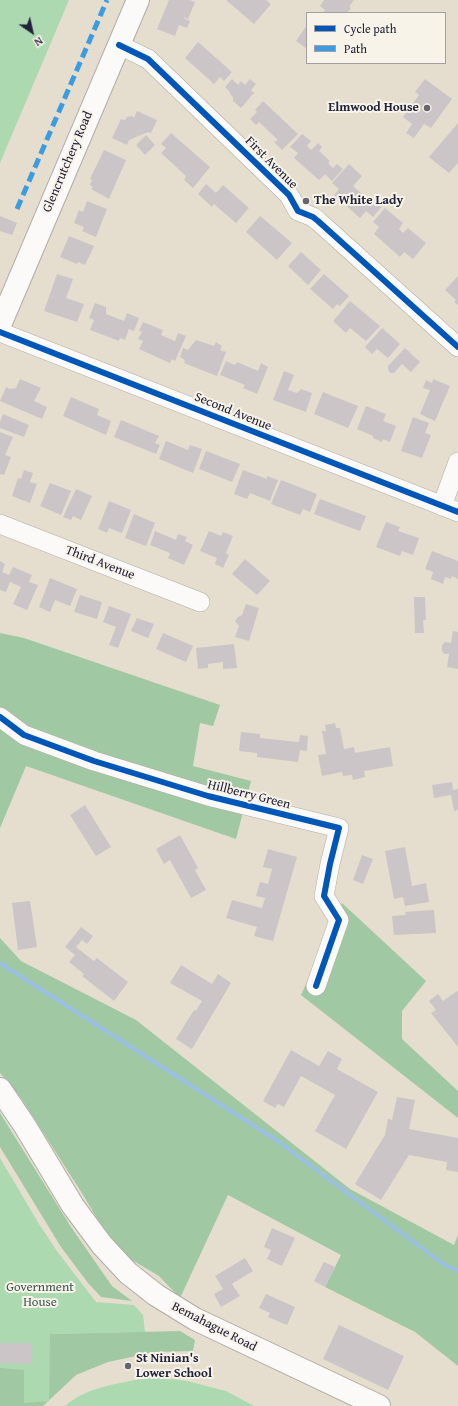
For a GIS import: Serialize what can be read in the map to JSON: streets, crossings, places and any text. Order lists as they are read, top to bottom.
{
  "streets": {
    "highway": ["Glencrutchery Road", "Bemahague Road"],
    "street": [
      "First Avenue",
      "Second Avenue",
      "Third Avenue",
      "Hillberry Green"
    ]
  },
  "crossings": [
    ["Glencrutchery Road", "First Avenue"]
  ],
  "parks": ["Government House"],
  "places": ["Elmwood House", "The White Lady", "St Ninian's Lower School"],
  "legend": ["Cycle path", "Path"],
  "north": "bottom right"
}
